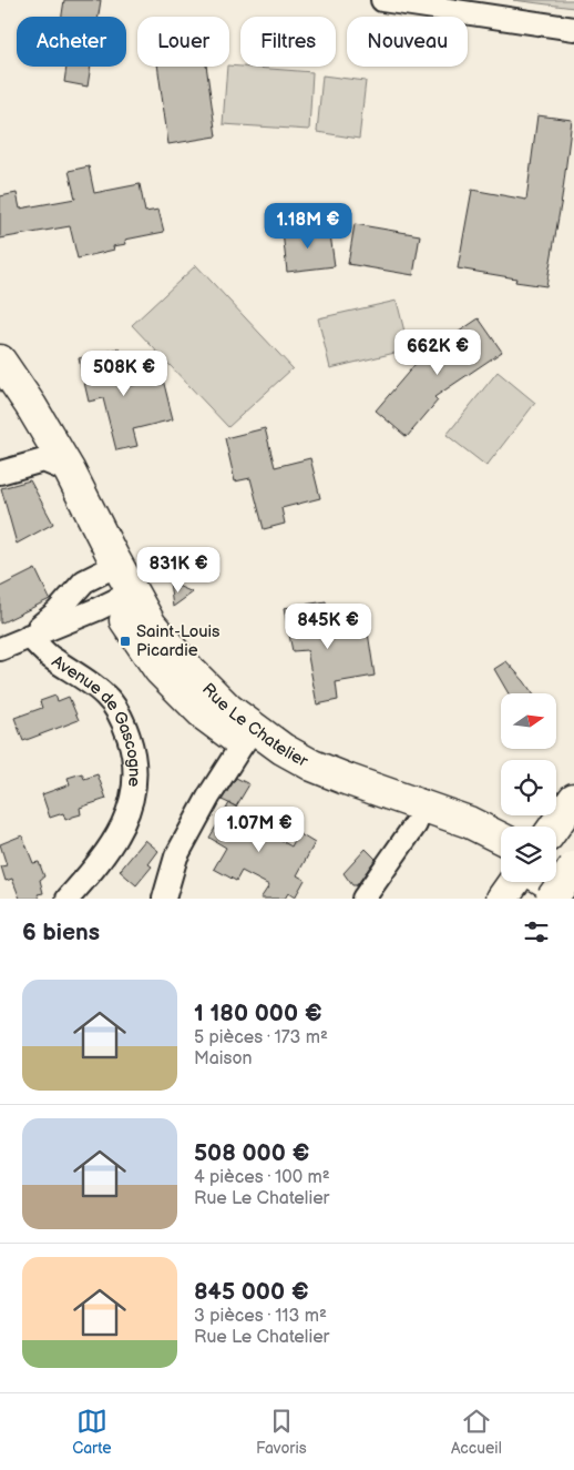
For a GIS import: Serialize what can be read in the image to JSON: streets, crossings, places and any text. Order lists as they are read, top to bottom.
{
  "streets": {
    "main road": ["Rue Le Chatelier"],
    "street": ["Avenue de Gascogne"]
  },
  "places": {
    "transit": ["Saint-Louis Picardie"]
  },
  "north": "right",
  "page": {
    "chip": [
      "Acheter",
      "Louer",
      "Filtres",
      "Nouveau"
    ],
    "price": [
      "1.18M €",
      "662K €",
      "508K €",
      "831K €",
      "845K €",
      "1.07M €"
    ],
    "heading": "6 biens",
    "list": [
      {
        "name": "1 180 000 €",
        "note": "5 pièces · 173 m² · Maison"
      },
      {
        "name": "508 000 €",
        "note": "4 pièces · 100 m² · Rue Le Chatelier"
      },
      {
        "name": "845 000 €",
        "note": "3 pièces · 113 m² · Rue Le Chatelier"
      }
    ],
    "tabs": ["Carte", "Favoris", "Accueil"]
  }
}
